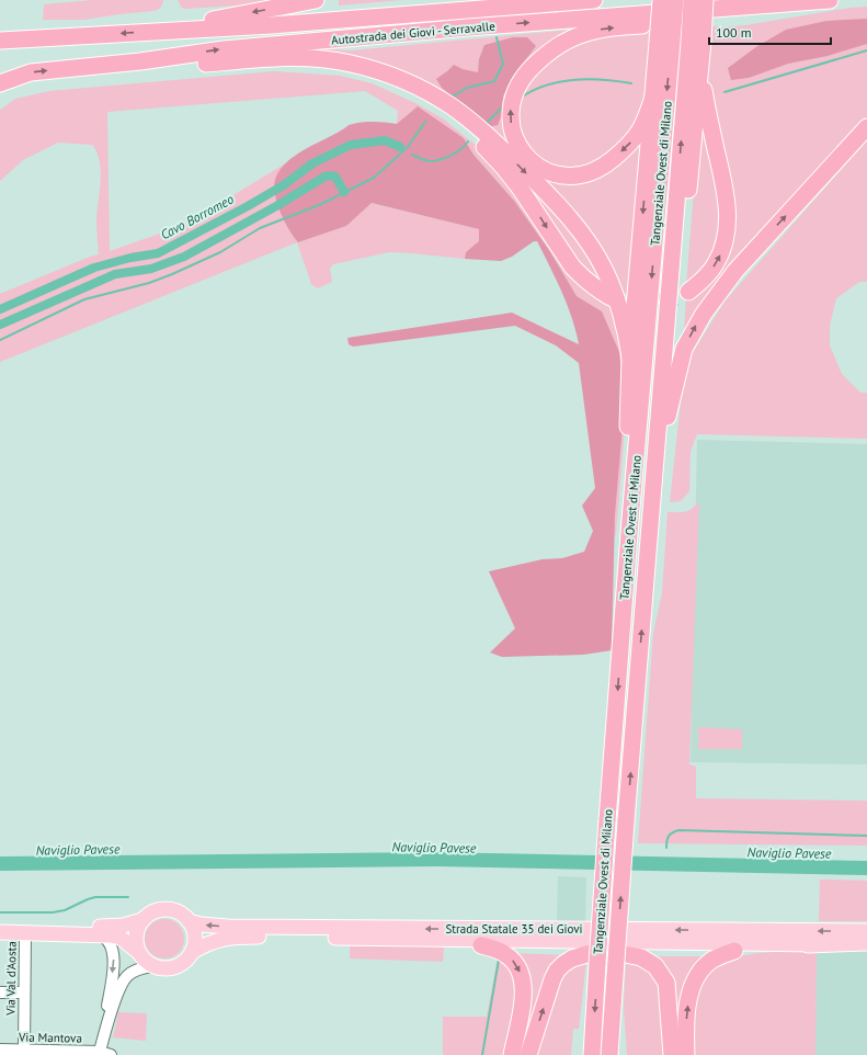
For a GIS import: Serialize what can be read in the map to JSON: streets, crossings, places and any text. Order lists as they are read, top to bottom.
{
  "streets": {
    "highway": ["Autostrada dei Giovi - Serravalle", "Tangenziale Ovest di Milano"],
    "main road": ["Strada Statale 35 dei Giovi"],
    "street": ["Via Val d'Aosta", "Via Mantova"]
  },
  "crossings": [
    ["Via Val d'Aosta", "Via Mantova"]
  ],
  "water": ["Cavo Borromeo", "Naviglio Pavese"],
  "scale_bar": "100 m"
}
